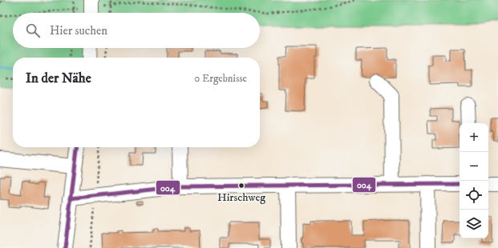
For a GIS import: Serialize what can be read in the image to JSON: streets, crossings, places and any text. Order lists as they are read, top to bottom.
{
  "places": ["Hirschweg"],
  "lines": ["transit line 004"],
  "page": {
    "search": "Hier suchen",
    "heading": ["In der Nähe", "0 Ergebnisse"],
    "map_buttons": ["+", "−"]
  }
}
